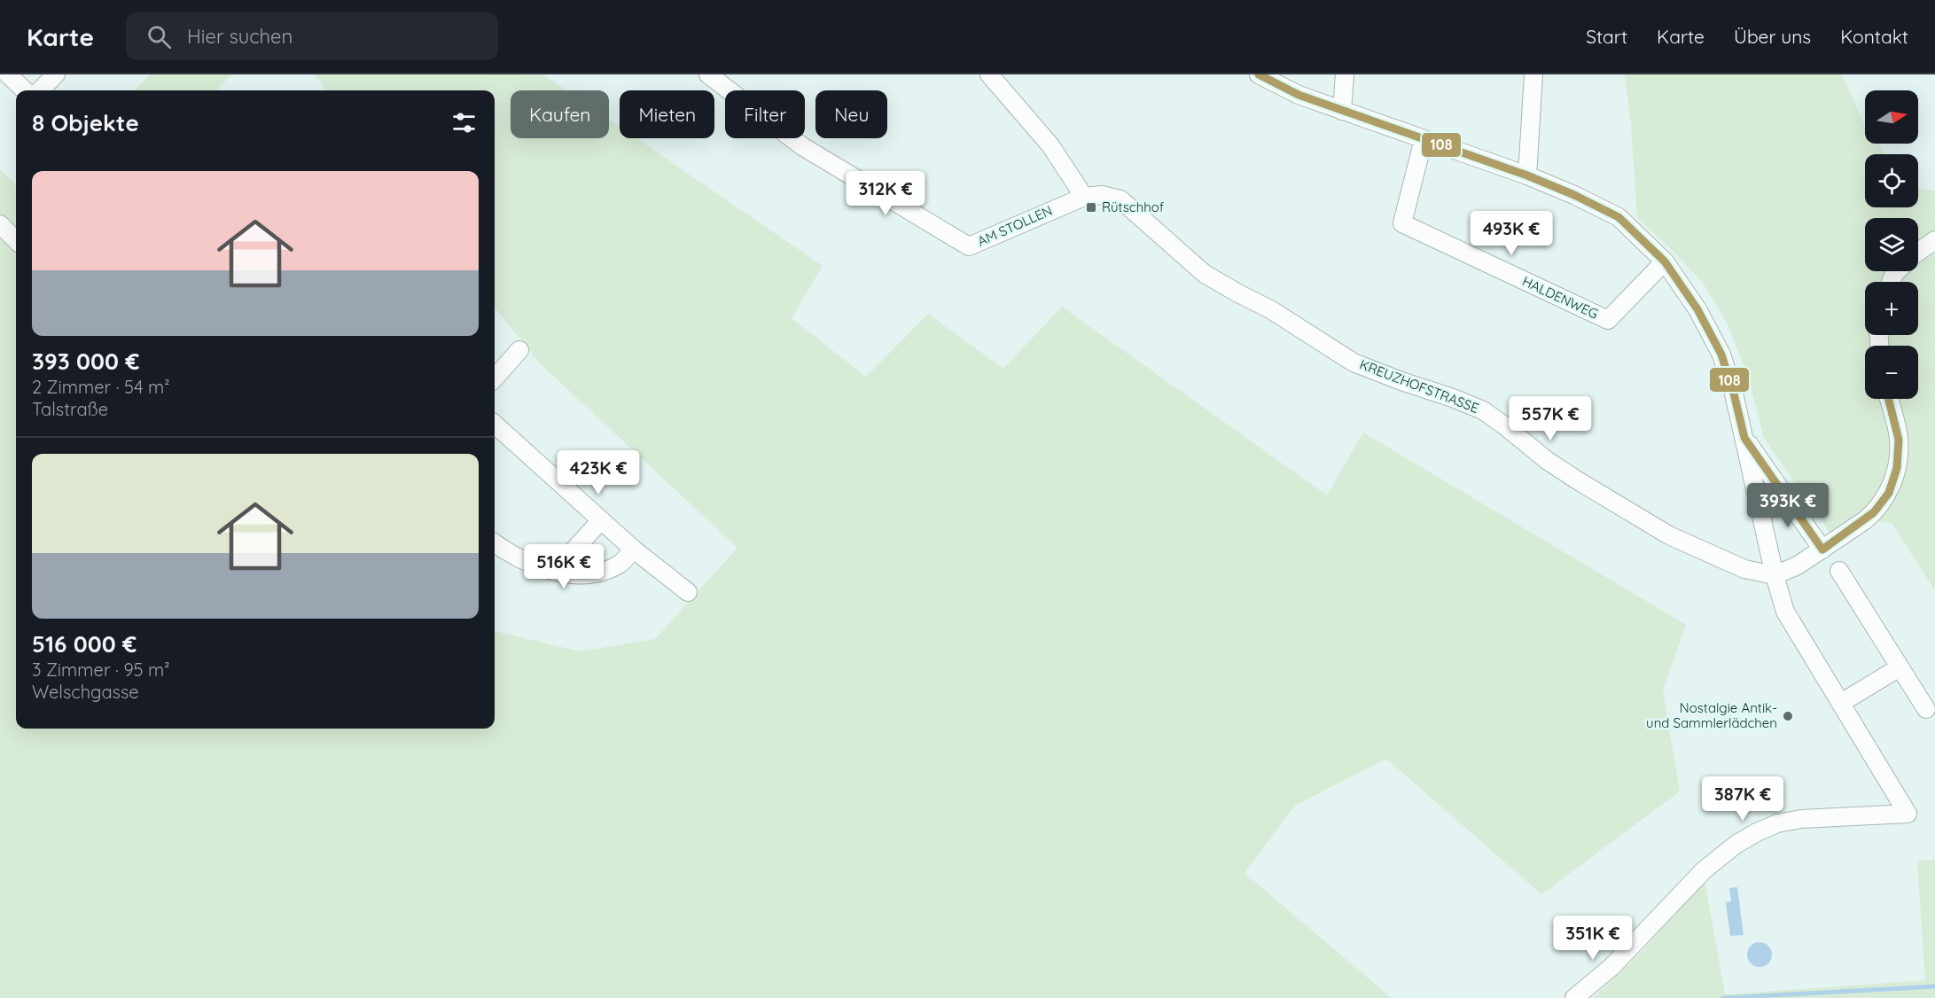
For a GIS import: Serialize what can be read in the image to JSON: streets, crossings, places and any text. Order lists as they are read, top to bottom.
{
  "streets": {
    "street": ["AM STOLLEN", "HALDENWEG", "KREUZHOFSTRASSE"]
  },
  "crossings": [
    ["AM STOLLEN", "KREUZHOFSTRASSE"]
  ],
  "places": {
    "transit": ["Rütschhof"],
    "other": ["Nostalgie Antik- und Sammlerlädchen"]
  },
  "lines": ["transit line 108"],
  "north": "right",
  "page": {
    "header": "Karte",
    "search": "Hier suchen",
    "nav": [
      "Start",
      "Karte",
      "Über uns",
      "Kontakt"
    ],
    "map_buttons": ["+", "−"],
    "chip": [
      "Kaufen",
      "Mieten",
      "Filter",
      "Neu"
    ],
    "heading": "8 Objekte",
    "list": [
      {
        "name": "393 000 €",
        "note": "2 Zimmer · 54 m² · Talstraße"
      },
      {
        "name": "516 000 €",
        "note": "3 Zimmer · 95 m² · Welschgasse"
      }
    ],
    "price": [
      "312K €",
      "493K €",
      "557K €",
      "423K €",
      "393K €",
      "516K €",
      "387K €",
      "351K €"
    ]
  }
}
